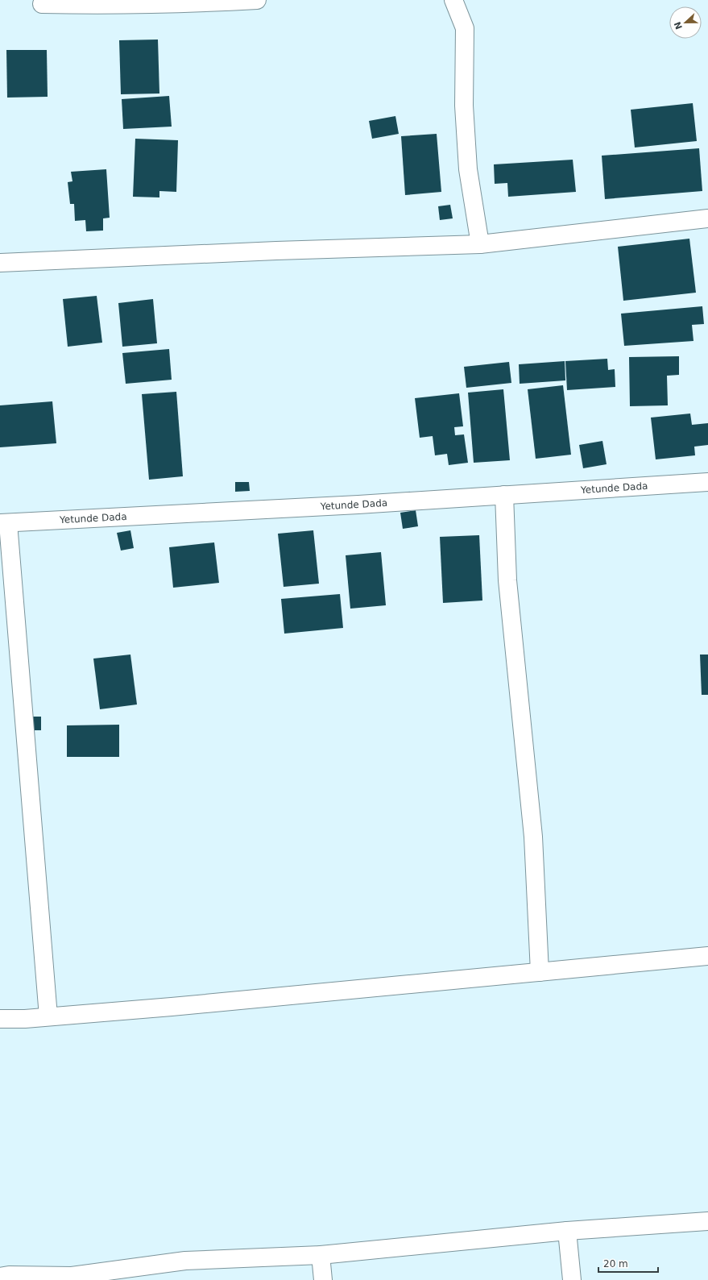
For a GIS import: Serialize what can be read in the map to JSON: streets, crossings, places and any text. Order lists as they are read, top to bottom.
{
  "streets": {
    "street": ["Yetunde Dada"]
  },
  "scale_bar": "20 m",
  "north": "left"
}
